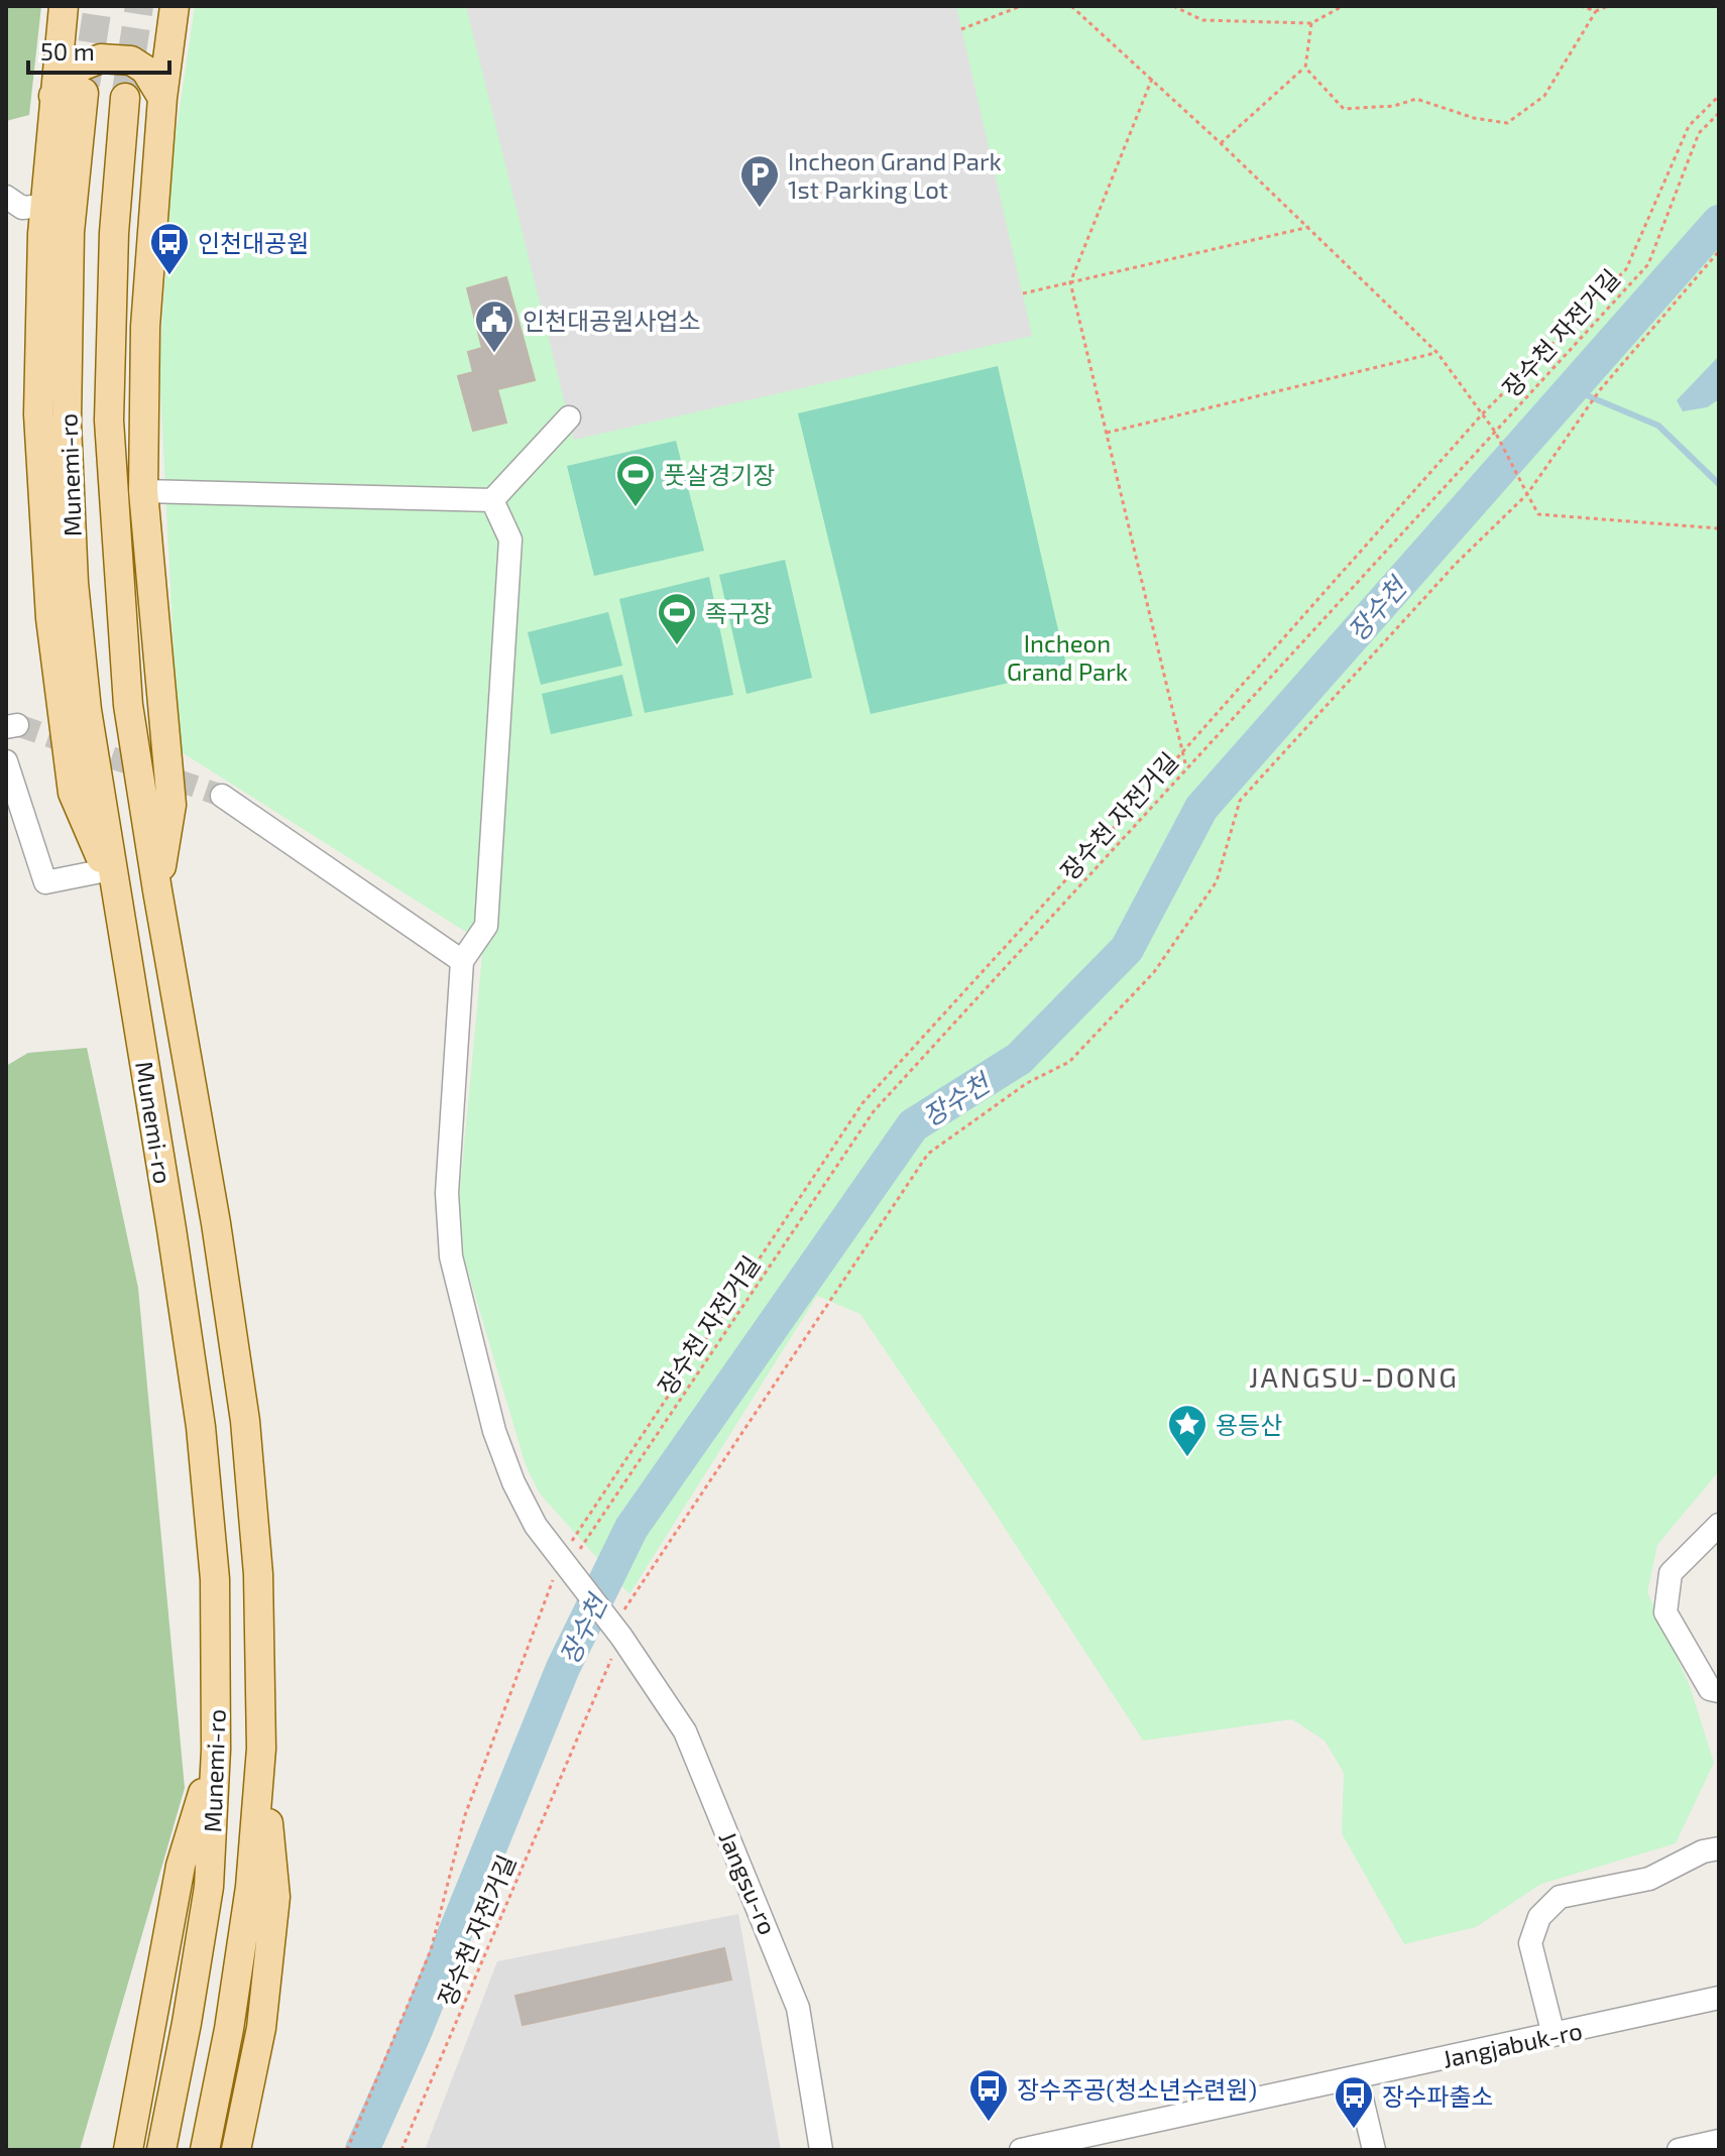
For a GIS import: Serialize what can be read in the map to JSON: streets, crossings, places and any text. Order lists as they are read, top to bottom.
{
  "streets": {
    "main road": ["Munemi-ro"],
    "street": ["Jangsu-ro", "Jangjabuk-ro"],
    "path": ["장수천 자전거길"]
  },
  "crossings": [
    ["장수천 자전거길", "Jangsu-ro"]
  ],
  "districts": ["JANGSU-DONG"],
  "water": ["장수천"],
  "parks": ["Incheon Grand Park"],
  "places": {
    "parking": ["Incheon Grand Park 1st Parking Lot"],
    "bus stop": ["인천대공원", "장수주공(청소년수련원)", "장수파출소"],
    "public building": ["인천대공원사업소"],
    "sports": ["풋살경기장", "족구장"],
    "place": ["용등산"]
  },
  "scale_bar": "50 m"
}
